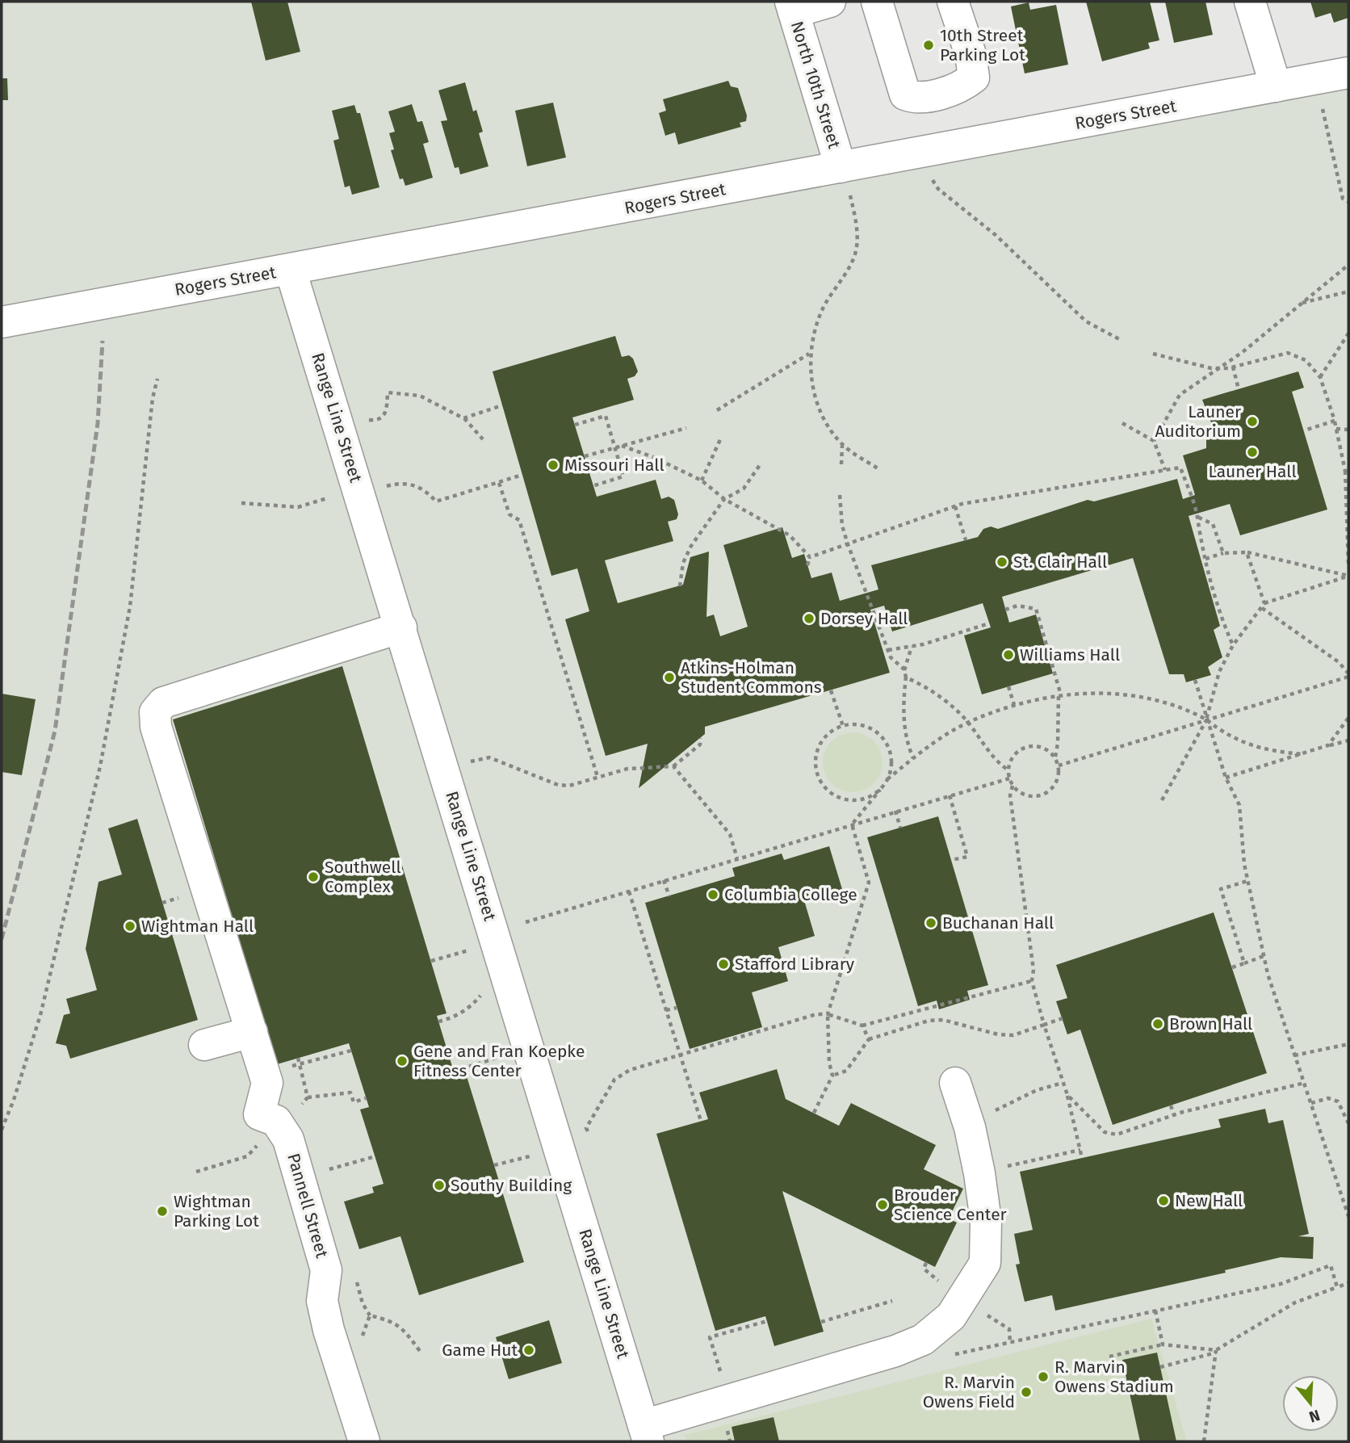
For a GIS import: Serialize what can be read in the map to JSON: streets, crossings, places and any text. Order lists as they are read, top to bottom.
{
  "streets": {
    "street": [
      "North 10th Street",
      "Rogers Street",
      "Range Line Street",
      "Pannell Street"
    ]
  },
  "crossings": [
    ["North 10th Street", "Rogers Street"],
    ["Rogers Street", "Range Line Street"]
  ],
  "places": [
    "10th Street Parking Lot",
    "Launer Auditorium",
    "Launer Hall",
    "Missouri Hall",
    "St. Clair Hall",
    "Dorsey Hall",
    "Williams Hall",
    "Atkins-Holman Student Commons",
    "Southwell Complex",
    "Columbia College",
    "Buchanan Hall",
    "Wightman Hall",
    "Stafford Library",
    "Brown Hall",
    "Gene and Fran Koepke Fitness Center",
    "Southy Building",
    "New Hall",
    "Brouder Science Center",
    "Wightman Parking Lot",
    "Game Hut",
    "R. Marvin Owens Stadium",
    "R. Marvin Owens Field"
  ],
  "north": "bottom"
}
